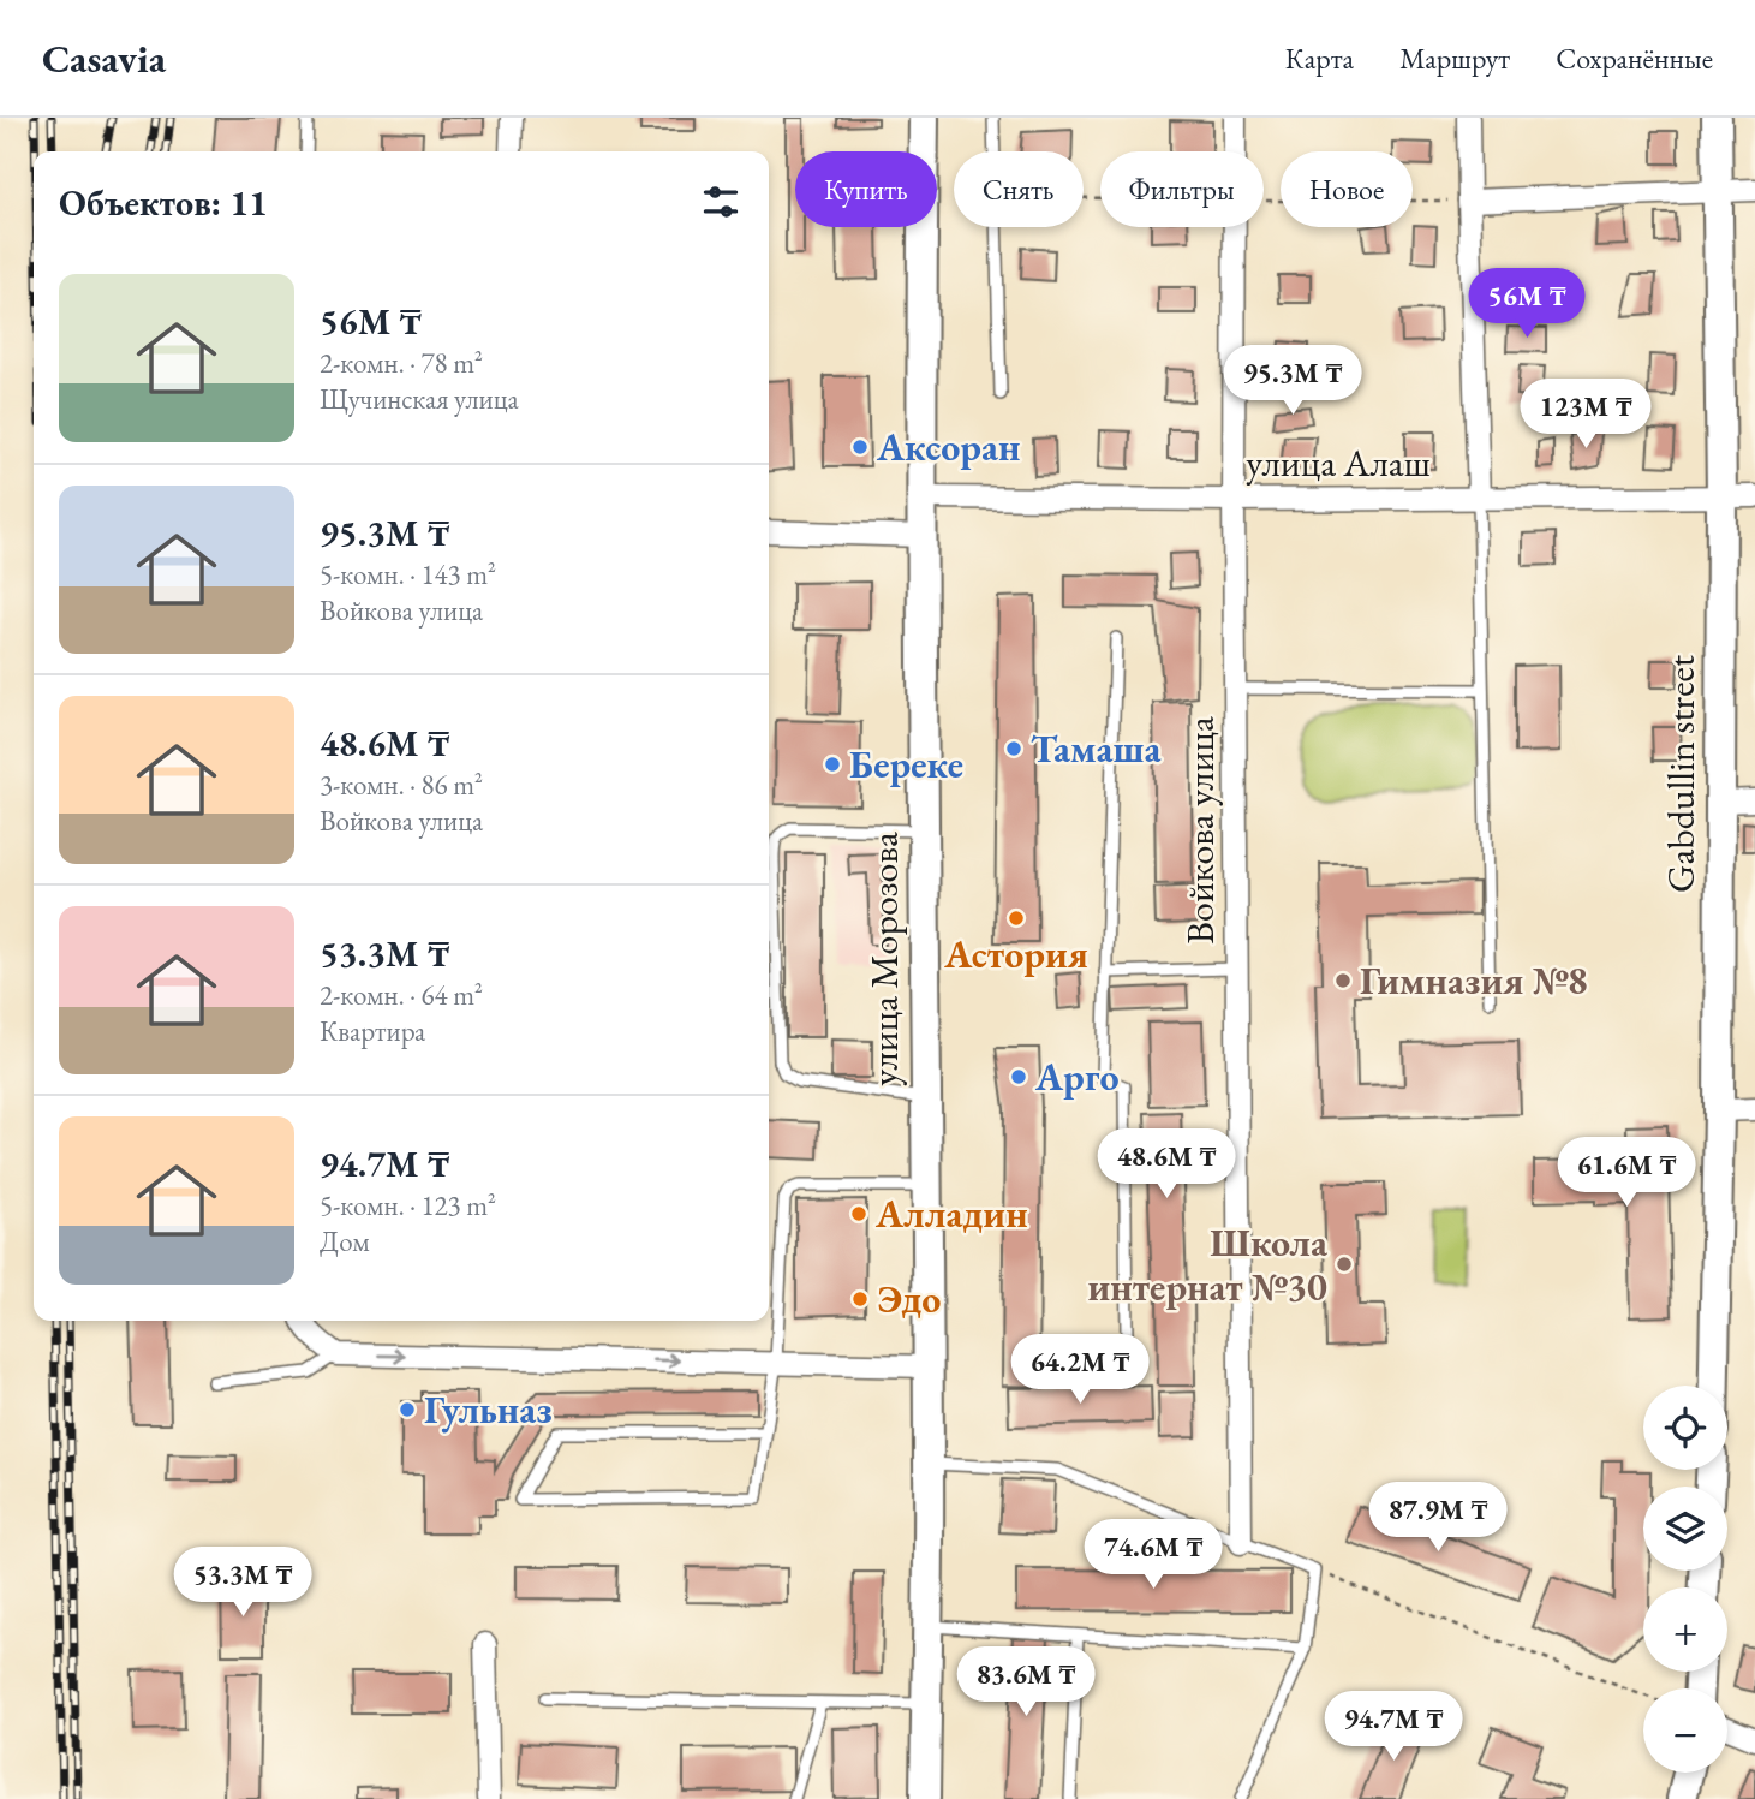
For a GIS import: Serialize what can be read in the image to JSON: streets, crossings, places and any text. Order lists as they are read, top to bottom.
{
  "streets": {
    "main road": ["Gabdullin street", "улица Морозова"],
    "street": ["улица Алаш", "Войкова улица"]
  },
  "crossings": [
    ["улица Алаш", "Gabdullin street"],
    ["улица Алаш", "Войкова улица"],
    ["улица Алаш", "улица Морозова"]
  ],
  "places": [
    "Аксоран",
    "Тамаша",
    "Береке",
    "Астория",
    "Гимназия №8",
    "Арго",
    "Алладин",
    "Школа интернат №30",
    "Эдо",
    "Гульназ"
  ],
  "page": {
    "header": "Casavia",
    "nav": ["Карта", "Маршрут", "Сохранённые"],
    "chip": [
      "Купить",
      "Снять",
      "Фильтры",
      "Новое"
    ],
    "heading": "Объектов: 11",
    "list": [
      {
        "name": "56M ₸",
        "note": "2-комн. · 78 m² · Щучинская улица"
      },
      {
        "name": "95.3M ₸",
        "note": "5-комн. · 143 m² · Войкова улица"
      },
      {
        "name": "48.6M ₸",
        "note": "3-комн. · 86 m² · Войкова улица"
      },
      {
        "name": "53.3M ₸",
        "note": "2-комн. · 64 m² · Квартира"
      },
      {
        "name": "94.7M ₸",
        "note": "5-комн. · 123 m² · Дом"
      }
    ],
    "price": [
      "56M ₸",
      "95.3M ₸",
      "123M ₸",
      "48.6M ₸",
      "61.6M ₸",
      "64.2M ₸",
      "87.9M ₸",
      "74.6M ₸",
      "53.3M ₸",
      "83.6M ₸",
      "94.7M ₸"
    ],
    "map_buttons": ["+", "−"]
  }
}
